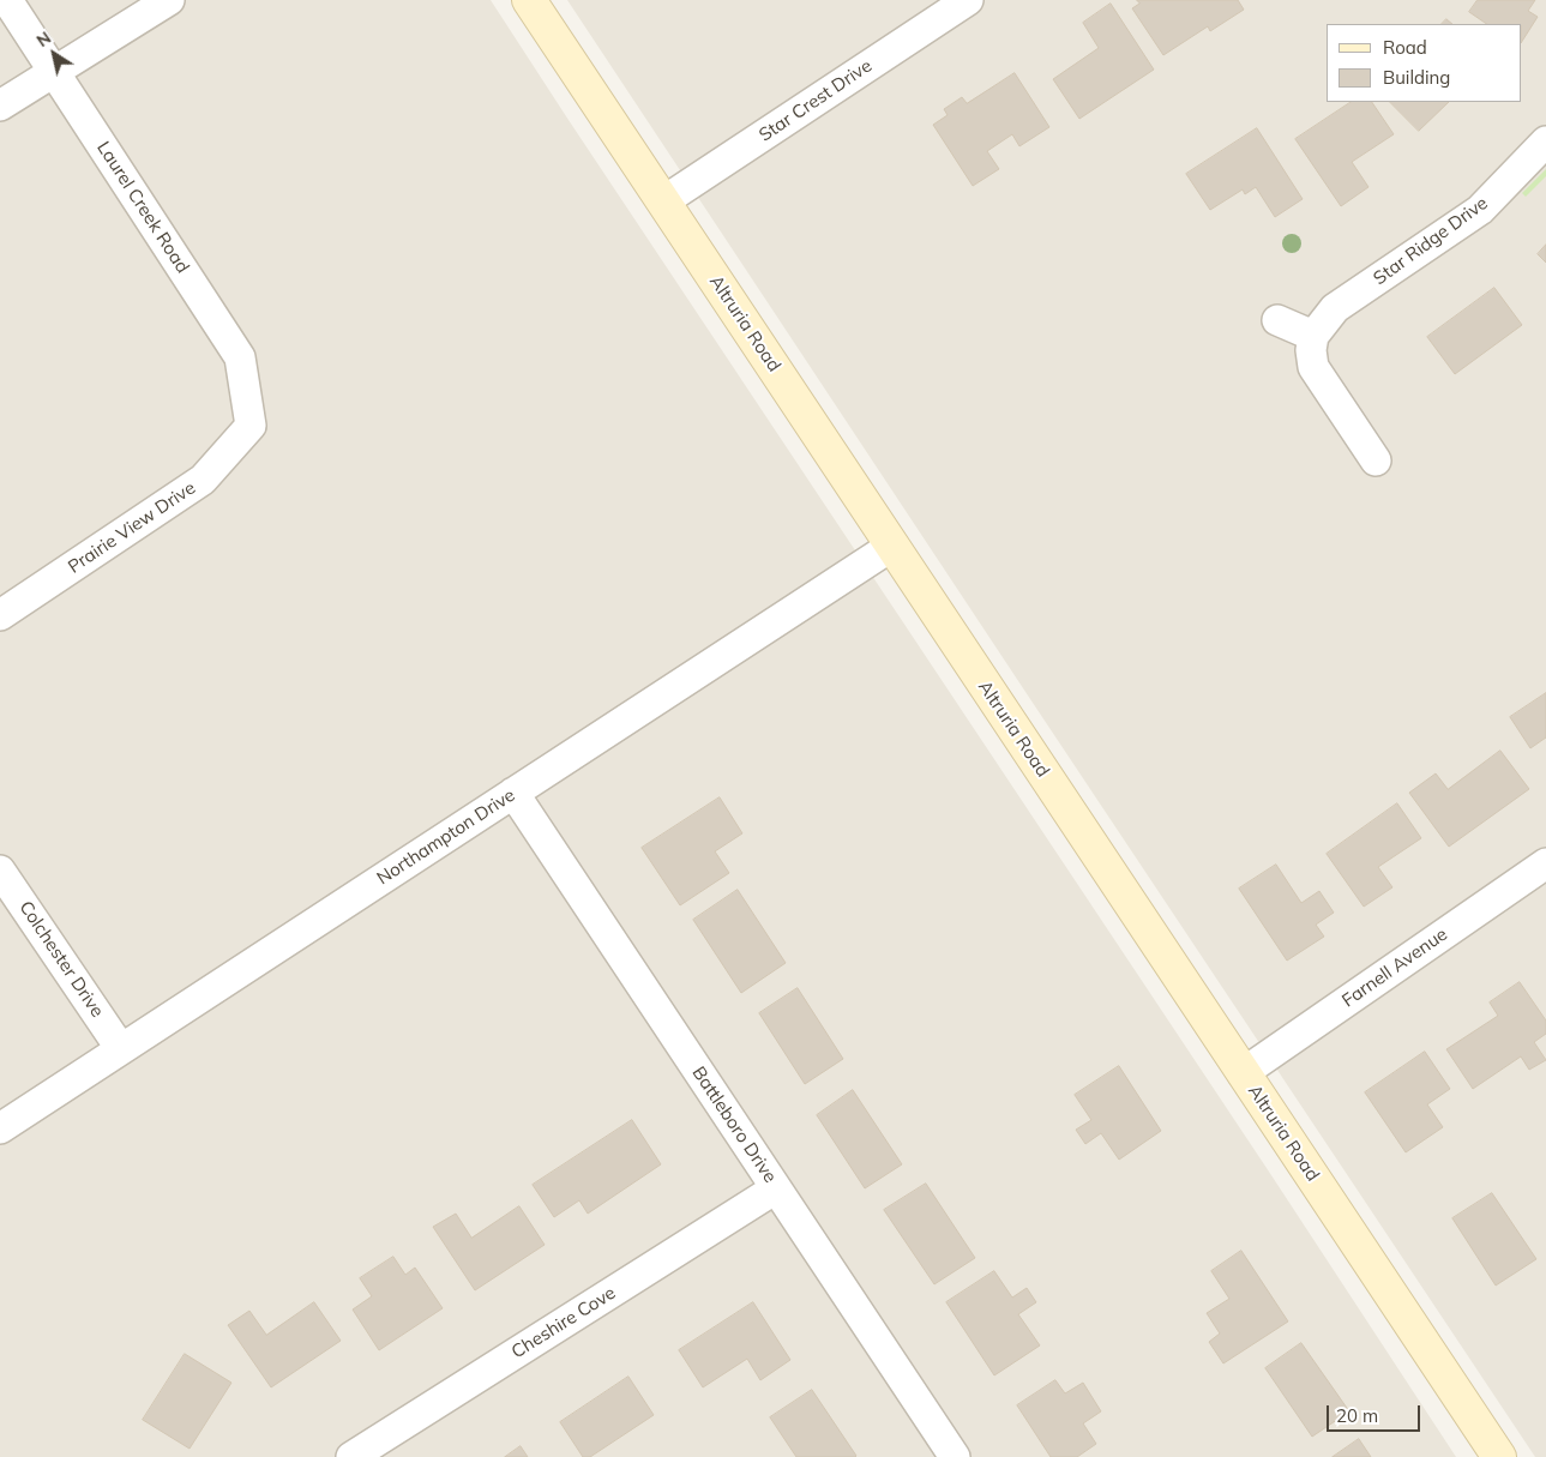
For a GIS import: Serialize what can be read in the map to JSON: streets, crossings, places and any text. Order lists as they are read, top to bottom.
{
  "streets": {
    "street": [
      "Star Crest Drive",
      "Laurel Creek Road",
      "Star Ridge Drive",
      "Altruria Road",
      "Prairie View Drive",
      "Northampton Drive",
      "Colchester Drive",
      "Farnell Avenue",
      "Battleboro Drive",
      "Cheshire Cove"
    ]
  },
  "crossings": [
    ["Star Crest Drive", "Altruria Road"],
    ["Laurel Creek Road", "Prairie View Drive"],
    ["Altruria Road", "Northampton Drive"],
    ["Altruria Road", "Farnell Avenue"],
    ["Northampton Drive", "Colchester Drive"],
    ["Northampton Drive", "Battleboro Drive"],
    ["Battleboro Drive", "Cheshire Cove"]
  ],
  "legend": ["Road", "Building"],
  "scale_bar": "20 m",
  "north": "top left"
}
